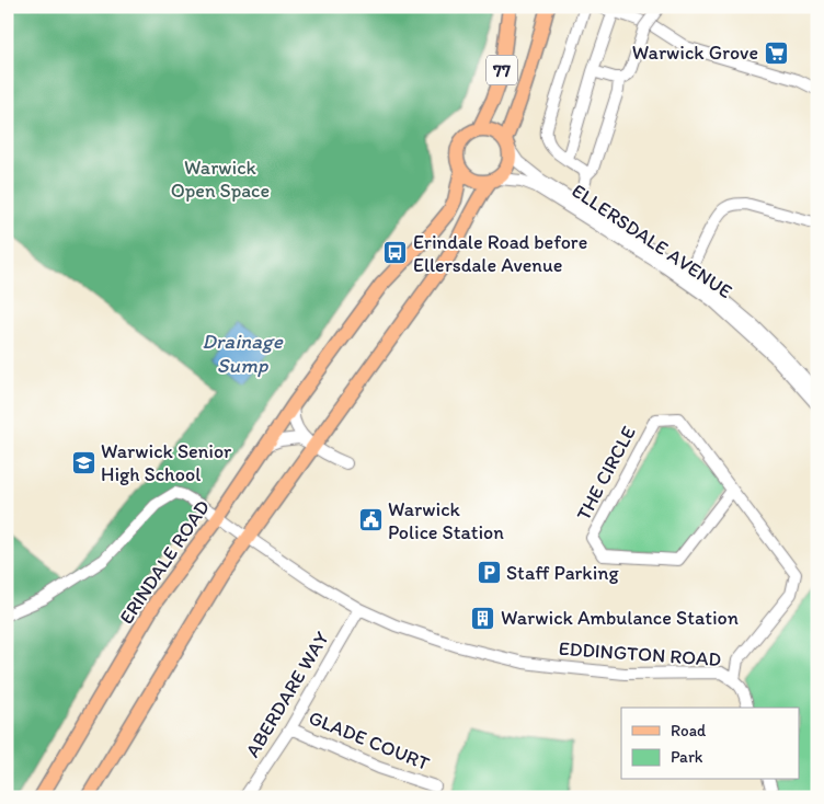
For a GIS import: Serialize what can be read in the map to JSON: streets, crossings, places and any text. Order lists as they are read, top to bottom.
{
  "streets": {
    "main road": ["77", "ERINDALE ROAD"],
    "street": [
      "ELLERSDALE AVENUE",
      "THE CIRCLE",
      "EDDINGTON ROAD",
      "ABERDARE WAY",
      "GLADE COURT"
    ]
  },
  "crossings": [
    ["77", "ELLERSDALE AVENUE"],
    ["77", "ERINDALE ROAD"],
    ["ELLERSDALE AVENUE", "ERINDALE ROAD"],
    ["THE CIRCLE", "EDDINGTON ROAD"],
    ["ERINDALE ROAD", "EDDINGTON ROAD"],
    ["EDDINGTON ROAD", "ABERDARE WAY"],
    ["ABERDARE WAY", "GLADE COURT"]
  ],
  "water": ["Drainage Sump"],
  "parks": ["Warwick Open Space"],
  "places": {
    "supermarket": ["Warwick Grove"],
    "bus stop": ["Erindale Road before Ellersdale Avenue"],
    "school or university": ["Warwick Senior High School"],
    "public building": ["Warwick Police Station"],
    "parking": ["Staff Parking"],
    "building": ["Warwick Ambulance Station"]
  },
  "legend": ["Road", "Park"]
}
